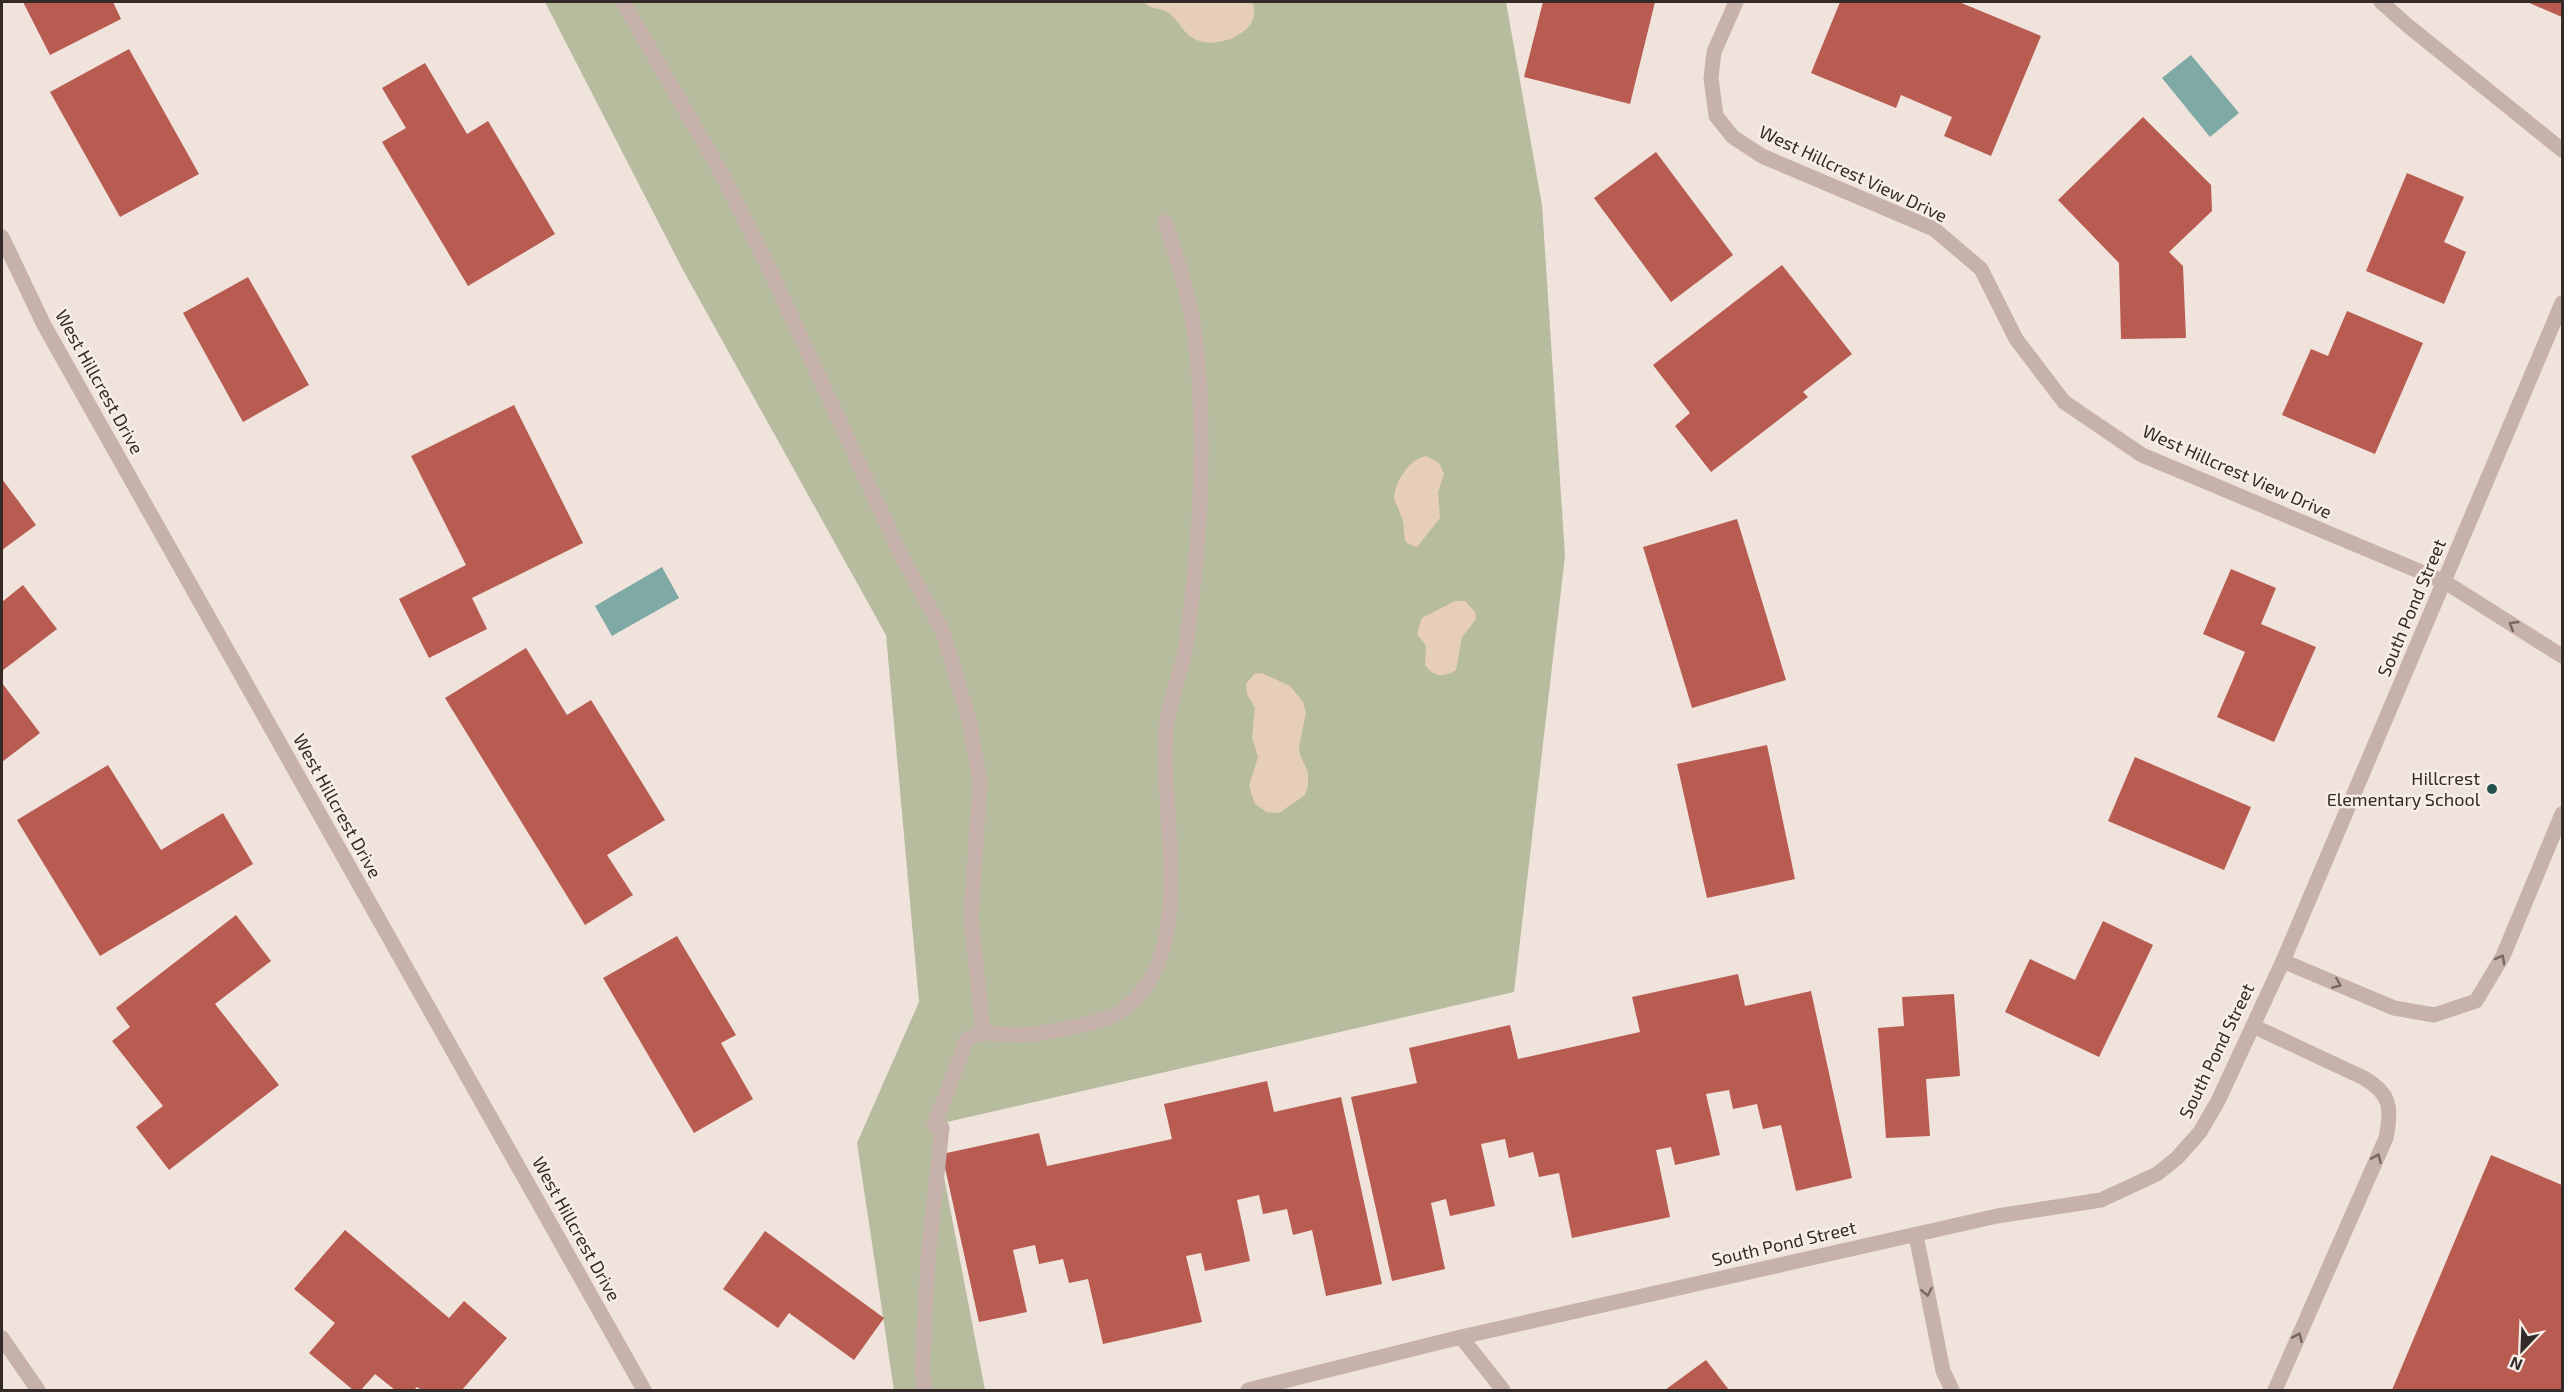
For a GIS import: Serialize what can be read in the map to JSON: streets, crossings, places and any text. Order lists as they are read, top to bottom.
{
  "streets": {
    "street": ["West Hillcrest View Drive", "West Hillcrest Drive", "South Pond Street"]
  },
  "crossings": [
    ["West Hillcrest View Drive", "South Pond Street"]
  ],
  "places": ["Hillcrest Elementary School"],
  "north": "bottom left"
}
